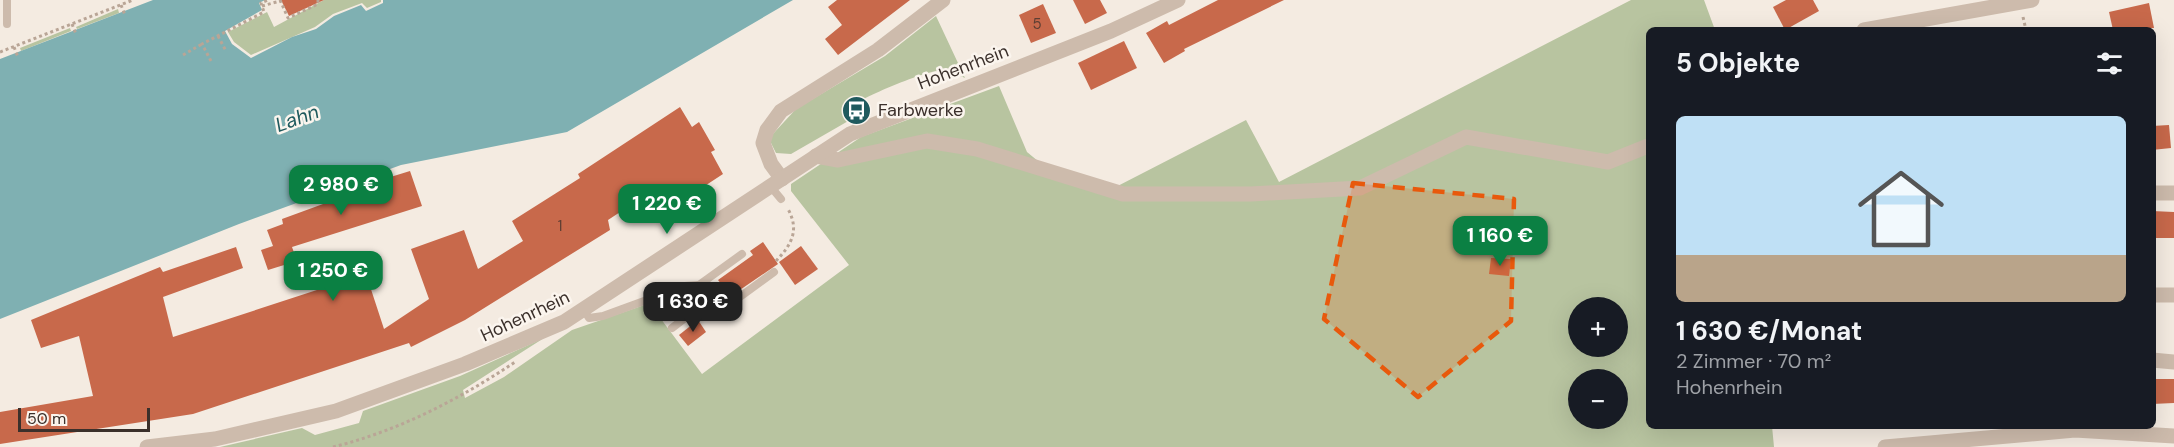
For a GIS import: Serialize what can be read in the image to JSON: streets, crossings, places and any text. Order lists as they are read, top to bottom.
{
  "streets": {
    "street": ["Hohenrhein"]
  },
  "water": ["Lahn"],
  "places": {
    "bus stop": ["Farbwerke"]
  },
  "house_numbers": ["5", "1"],
  "scale_bar": "50 m",
  "page": {
    "heading": "5 Objekte",
    "list": [
      {
        "name": "1 630 €/Monat",
        "note": "2 Zimmer · 70 m² · Hohenrhein"
      }
    ],
    "price": [
      "2 980 €",
      "1 220 €",
      "1 160 €",
      "1 250 €",
      "1 630 €"
    ],
    "map_buttons": ["+", "−"],
    "scale": "50 m"
  }
}
